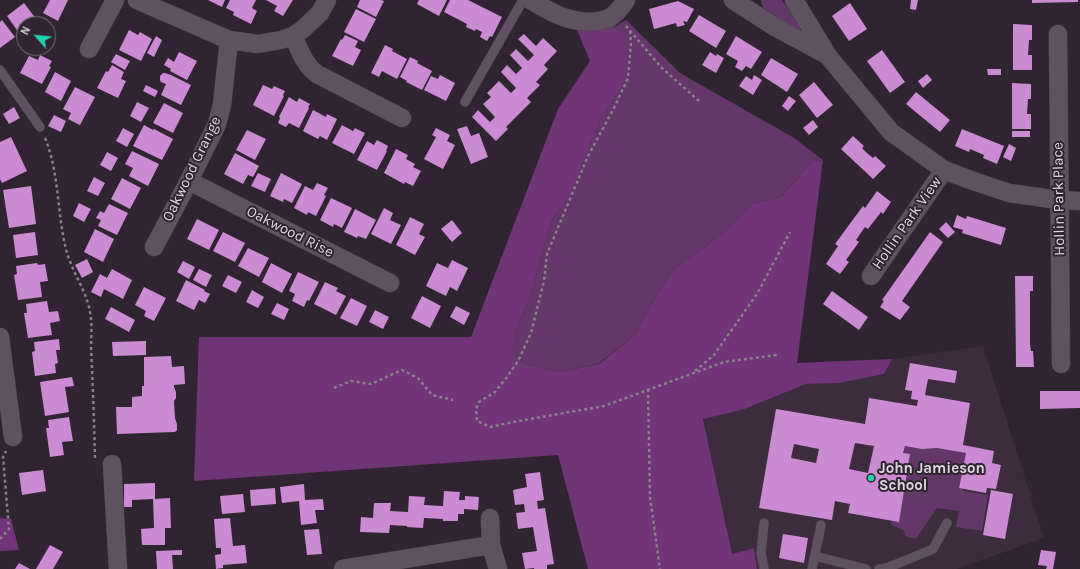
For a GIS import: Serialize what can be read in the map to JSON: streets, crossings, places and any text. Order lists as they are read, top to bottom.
{
  "streets": {
    "street": [
      "Oakwood Grange",
      "Hollin Park Place",
      "Hollin Park View",
      "Oakwood Rise"
    ]
  },
  "crossings": [
    ["Oakwood Grange", "Oakwood Rise"]
  ],
  "places": ["John Jamieson School"],
  "north": "top left"
}
